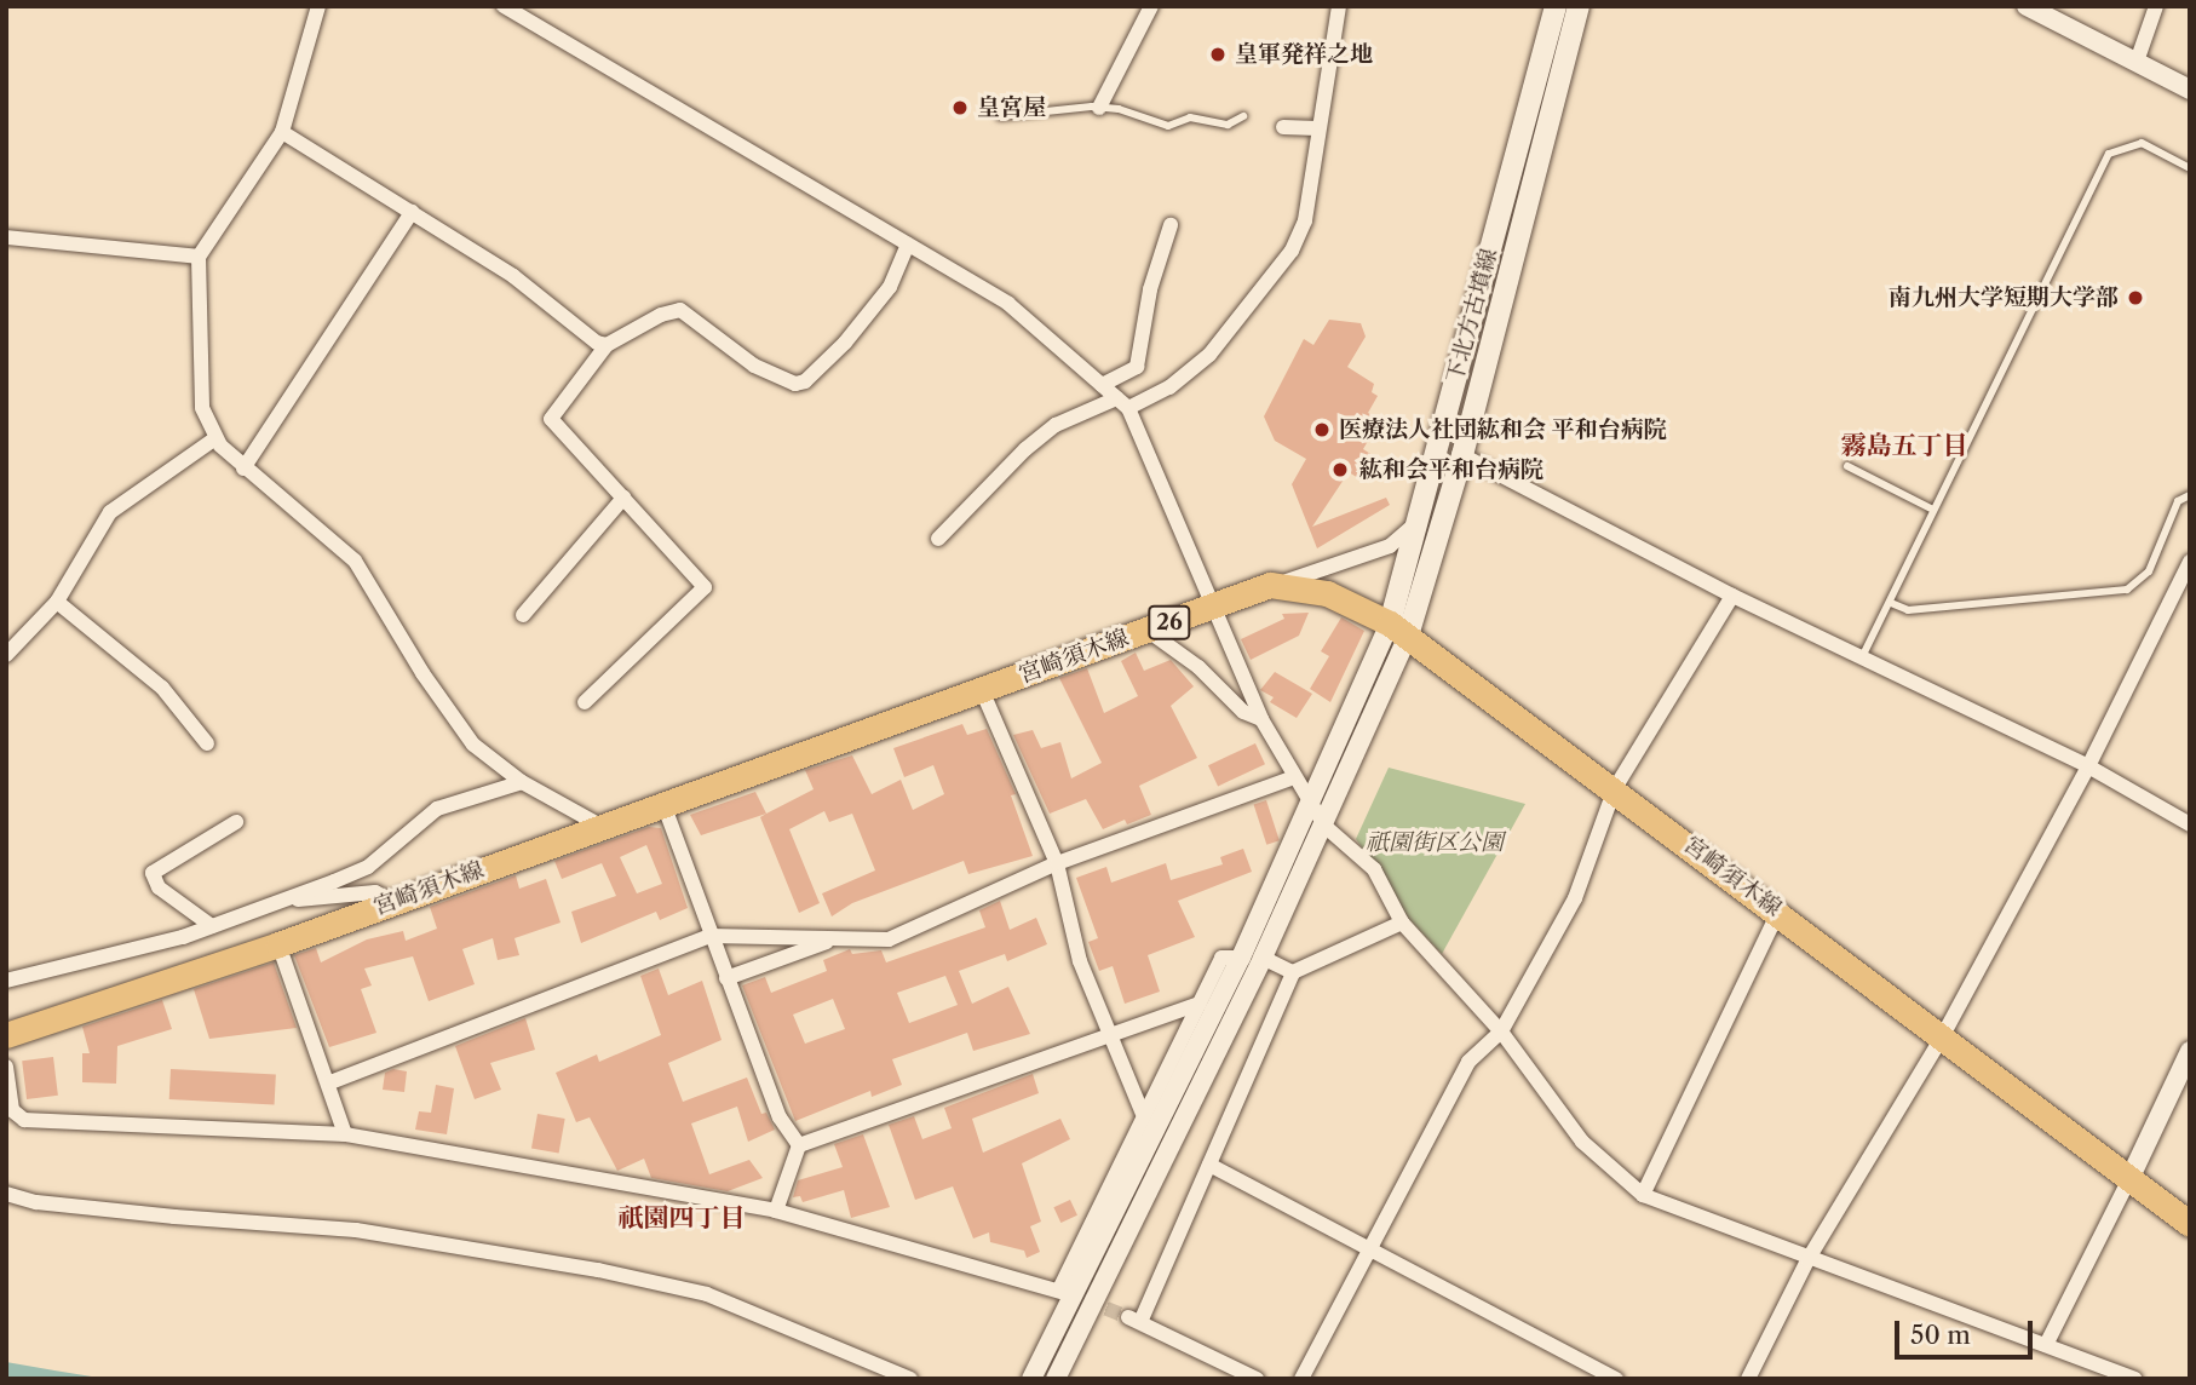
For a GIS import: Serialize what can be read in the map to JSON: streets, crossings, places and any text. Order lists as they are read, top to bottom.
{
  "streets": {
    "main road": ["下北方古墳線", "26", "宮崎須木線"]
  },
  "crossings": [
    ["下北方古墳線", "宮崎須木線"]
  ],
  "districts": ["霧島五丁目", "祇園四丁目"],
  "parks": ["祇園街区公園"],
  "places": [
    "皇軍発祥之地",
    "皇宮屋",
    "南九州大学短期大学部",
    "医療法人社団紘和会 平和台病院",
    "紘和会平和台病院"
  ],
  "scale_bar": "50 m"
}
